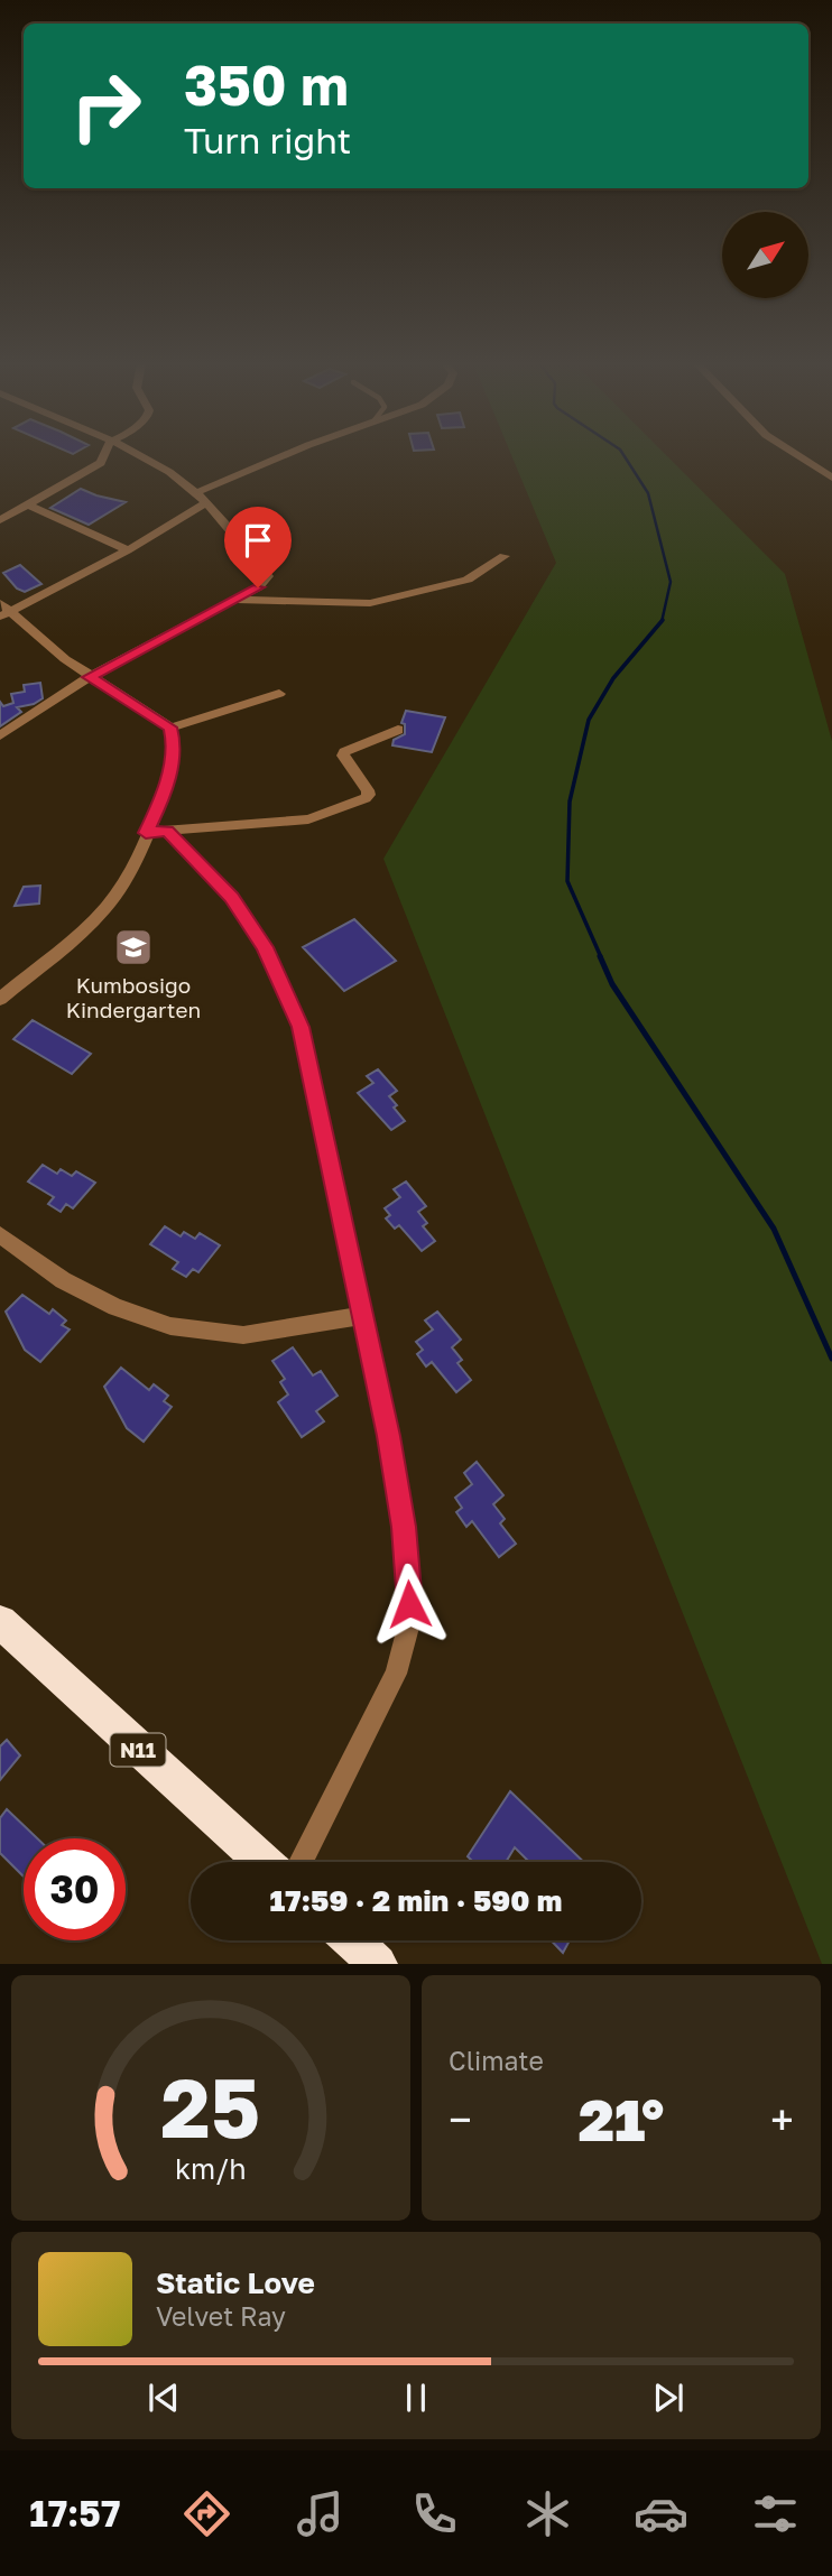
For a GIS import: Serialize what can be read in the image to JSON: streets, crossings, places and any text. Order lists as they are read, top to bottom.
{
  "streets": {
    "highway": ["N11"]
  },
  "places": {
    "school or university": ["Kumbosigo Kindergarten"]
  },
  "north": "top right",
  "page": {
    "turn": ["350 m", "Turn right"],
    "limit": "30",
    "trip": "17:59 · 2 min · 590 m",
    "tile": "Climate",
    "heat": ["−", "21°", "+"],
    "song": ["Static Love", "Velvet Ray"],
    "tabs": "17:57",
    "gauge": ["25", "km/h"]
  }
}
